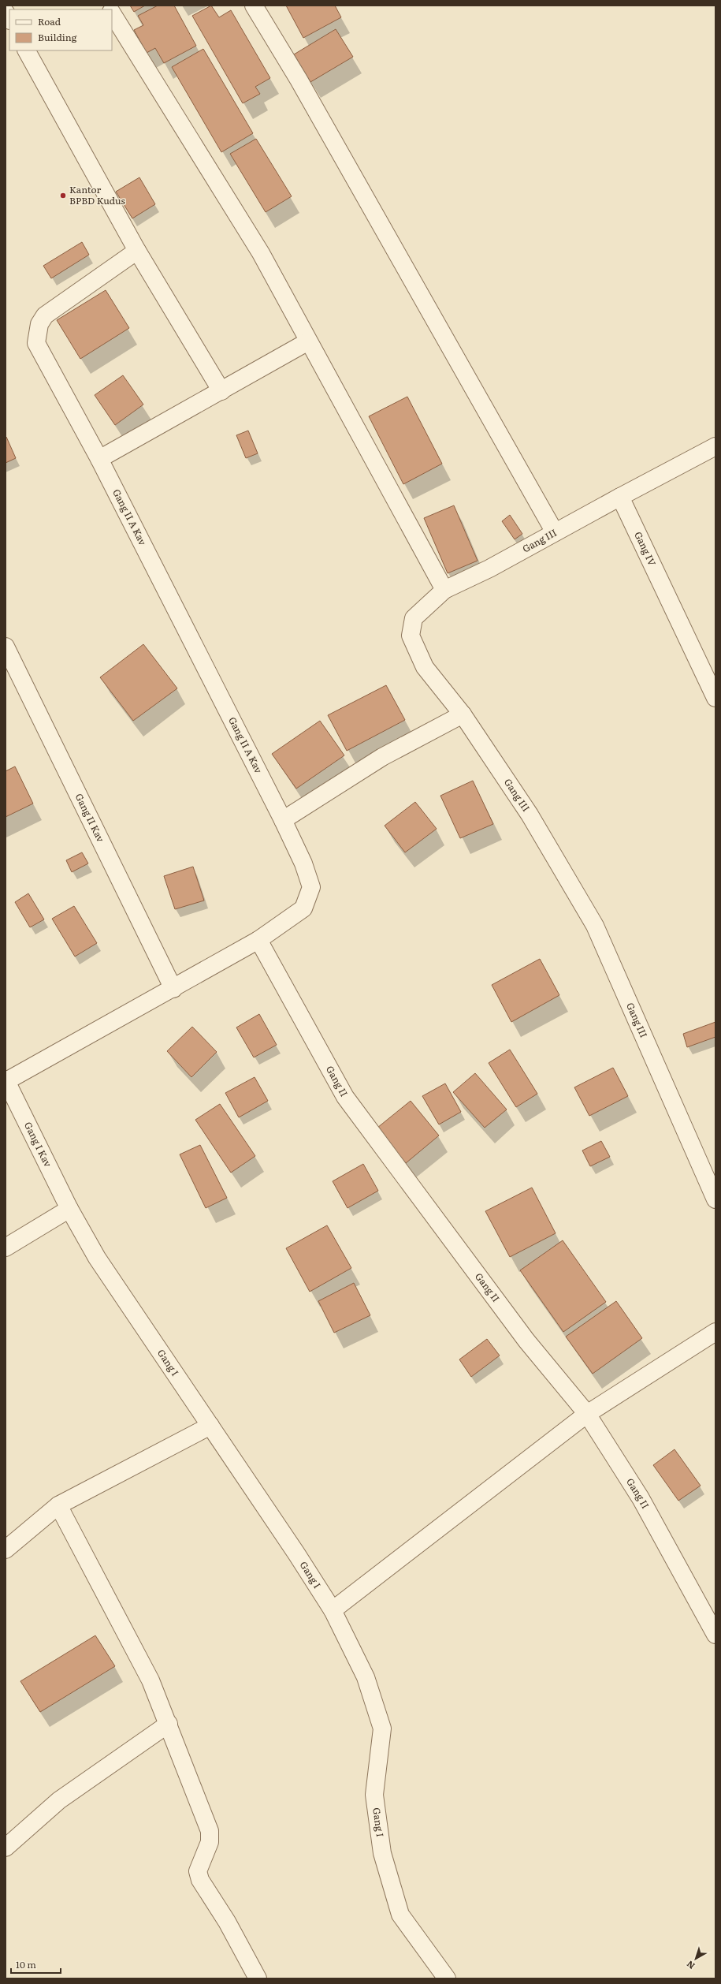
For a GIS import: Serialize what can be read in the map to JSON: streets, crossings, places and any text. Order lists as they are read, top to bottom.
{
  "streets": {
    "street": [
      "Gang II A Kav",
      "Gang III",
      "Gang IV",
      "Gang II Kav",
      "Gang II",
      "Gang I Kav",
      "Gang I"
    ]
  },
  "crossings": [
    ["Gang II A Kav", "Gang II Kav"],
    ["Gang II A Kav", "Gang II"],
    ["Gang II A Kav", "Gang I Kav"],
    ["Gang III", "Gang IV"],
    ["Gang I Kav", "Gang I"]
  ],
  "places": ["Kantor BPBD Kudus"],
  "legend": ["Road", "Building"],
  "scale_bar": "10 m",
  "north": "bottom left"
}
